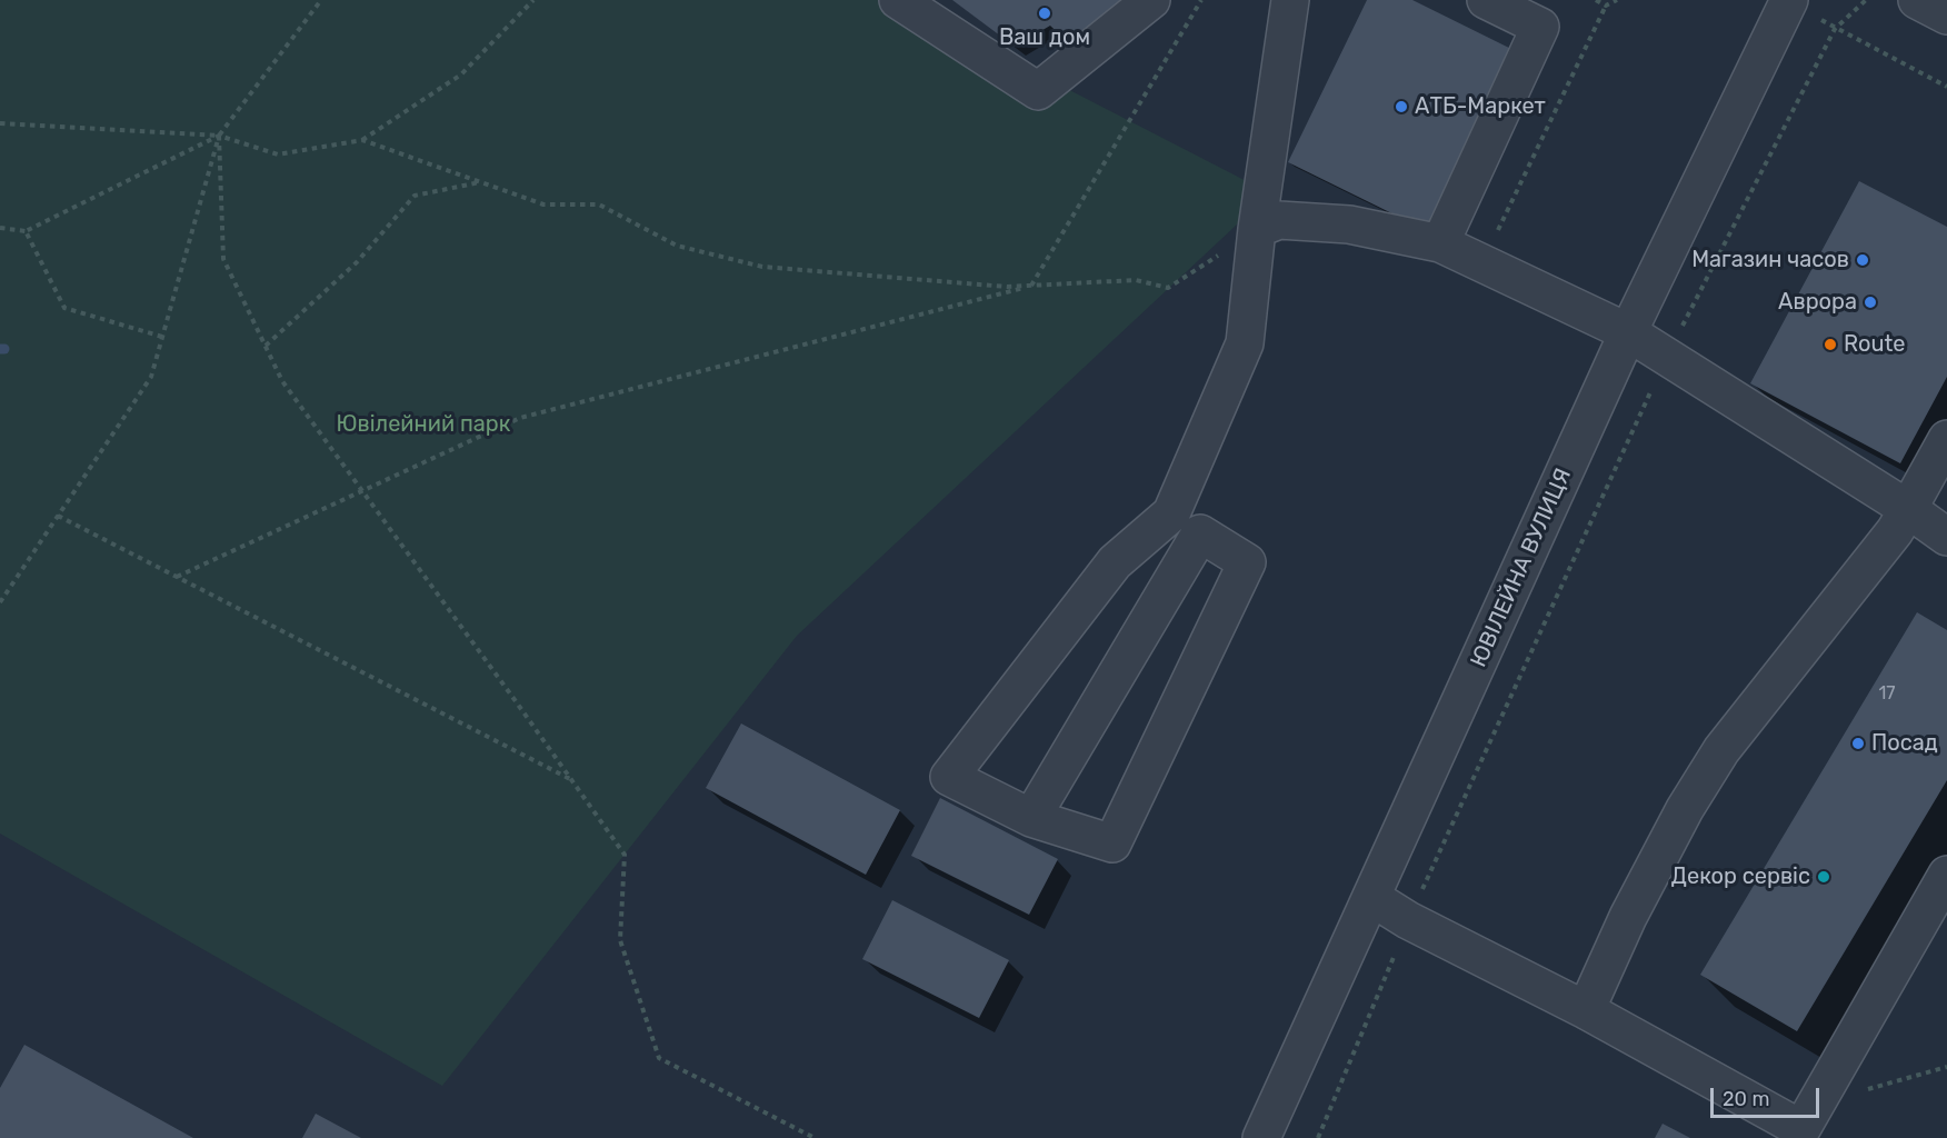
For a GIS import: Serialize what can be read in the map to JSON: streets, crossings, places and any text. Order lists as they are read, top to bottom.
{
  "streets": {
    "street": ["ЮВІЛЕЙНА ВУЛИЦЯ"]
  },
  "parks": ["Ювілейний парк"],
  "places": [
    "Ваш дом",
    "АТБ-Маркет",
    "Магазин часов",
    "Аврора",
    "Route",
    "Посад",
    "Декор сервіс"
  ],
  "house_numbers": ["17"],
  "scale_bar": "20 m"
}
